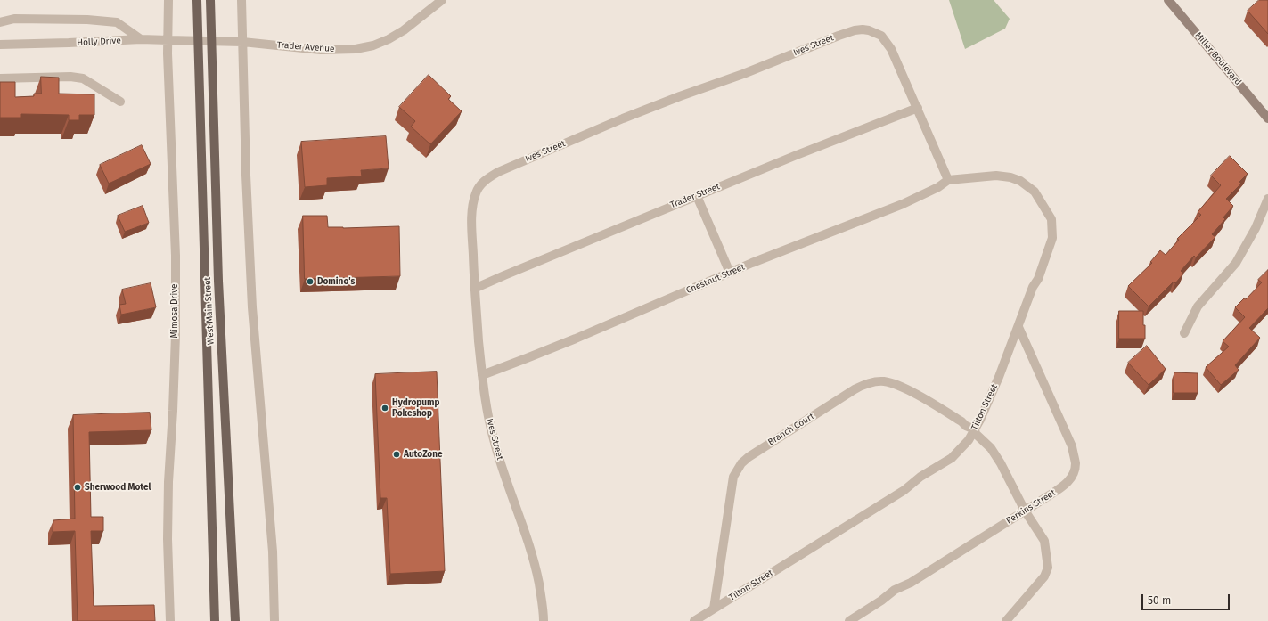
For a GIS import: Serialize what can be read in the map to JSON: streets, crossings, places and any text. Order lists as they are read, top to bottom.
{
  "streets": {
    "main road": ["West Main Street"],
    "street": [
      "Holly Drive",
      "Ives Street",
      "Trader Avenue",
      "Miller Boulevard",
      "Trader Street",
      "Chestnut Street",
      "Mimosa Drive",
      "Tilton Street",
      "Branch Court",
      "Perkins Street"
    ]
  },
  "crossings": [
    ["Holly Drive", "Trader Avenue"],
    ["Holly Drive", "Mimosa Drive"],
    ["Holly Drive", "West Main Street"],
    ["Ives Street", "Trader Street"],
    ["Ives Street", "Chestnut Street"],
    ["Ives Street", "Tilton Street"],
    ["Trader Avenue", "West Main Street"],
    ["Chestnut Street", "Tilton Street"],
    ["Tilton Street", "Branch Court"],
    ["Tilton Street", "Perkins Street"]
  ],
  "places": [
    "Domino's",
    "Hydropump Pokeshop",
    "AutoZone",
    "Sherwood Motel"
  ],
  "scale_bar": "50 m"
}
